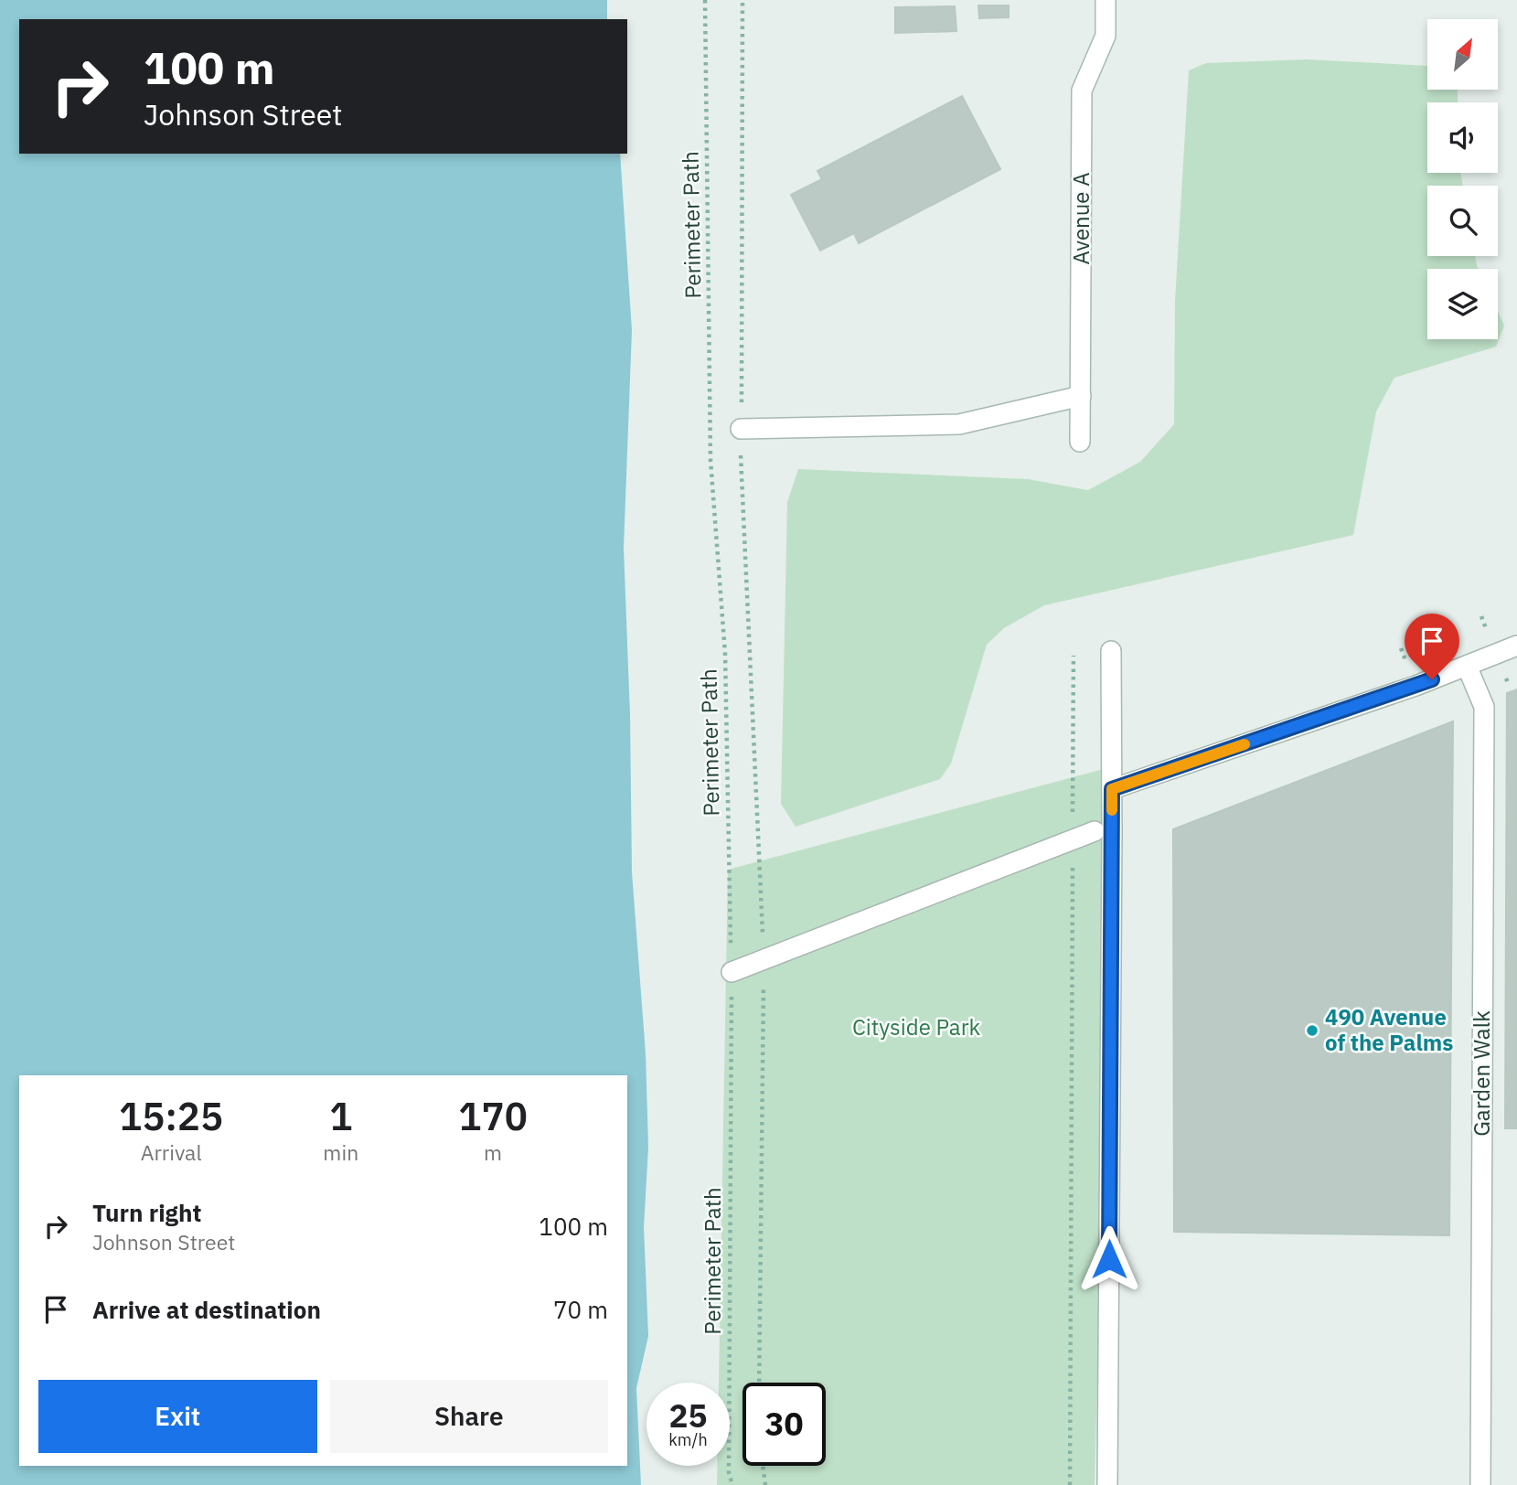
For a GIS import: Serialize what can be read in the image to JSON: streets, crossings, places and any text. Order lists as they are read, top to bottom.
{
  "streets": {
    "street": ["Avenue A", "Garden Walk"],
    "path": ["Perimeter Path"]
  },
  "parks": ["Cityside Park"],
  "places": ["490 Avenue of the Palms"],
  "north": "top right",
  "page": {
    "turn": ["100 m", "Johnson Street"],
    "eta": [
      "15:25",
      "Arrival",
      "1",
      "min",
      "170",
      "m"
    ],
    "list": [
      {
        "name": "Turn right",
        "note": "Johnson Street",
        "value": "100 m"
      },
      {
        "name": "Arrive at destination",
        "value": "70 m"
      }
    ],
    "buttons": ["Exit", "Share"],
    "speed": "25 km/h",
    "limit": "30"
  }
}
